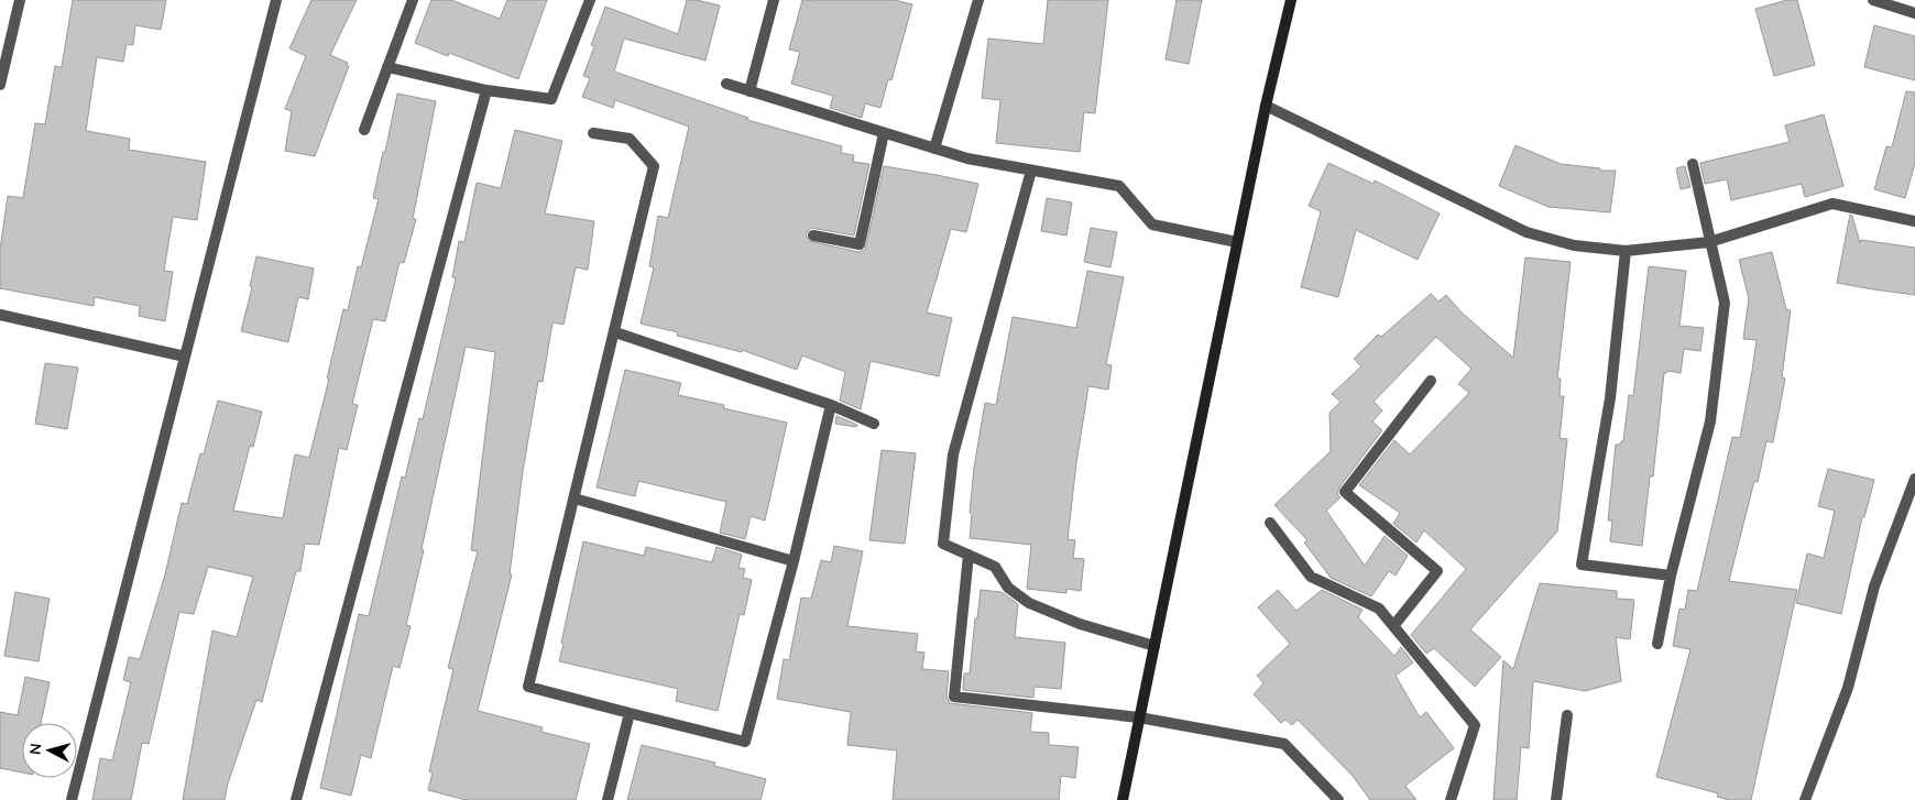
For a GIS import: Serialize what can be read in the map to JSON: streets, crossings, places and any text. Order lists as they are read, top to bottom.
{
  "north": "left"
}
